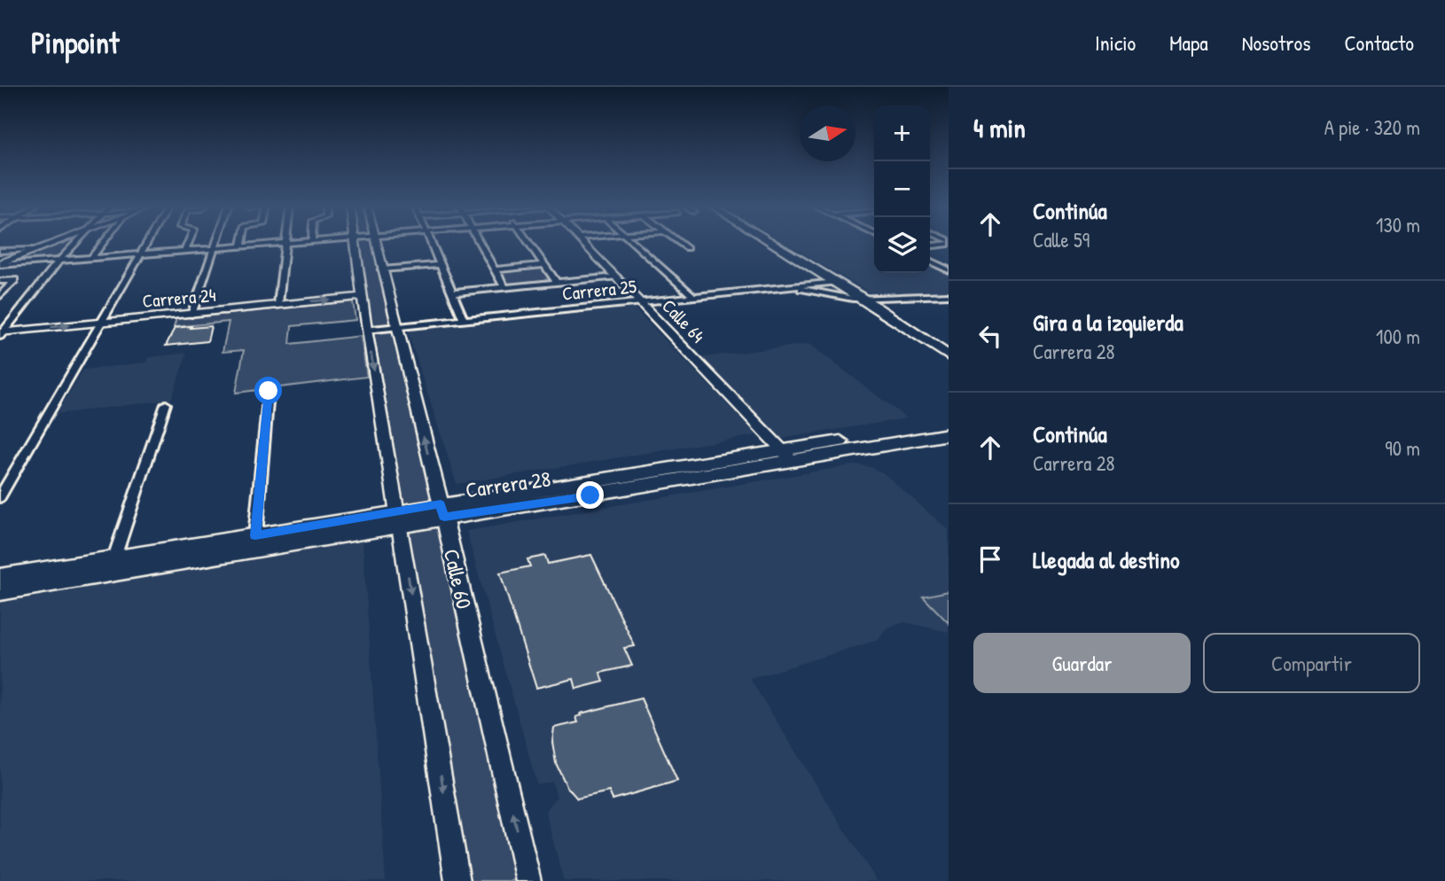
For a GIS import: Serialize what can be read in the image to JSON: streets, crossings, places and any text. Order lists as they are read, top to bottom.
{
  "streets": {
    "main road": ["Carrera 28"],
    "street": [
      "Carrera 25",
      "Carrera 24",
      "Calle 64",
      "Calle 60"
    ]
  },
  "crossings": [
    ["Carrera 25", "Calle 64"],
    ["Carrera 25", "Calle 60"],
    ["Calle 64", "Carrera 28"],
    ["Carrera 28", "Calle 60"]
  ],
  "north": "right",
  "page": {
    "header": "Pinpoint",
    "nav": [
      "Inicio",
      "Mapa",
      "Nosotros",
      "Contacto"
    ],
    "heading": ["4 min", "A pie · 320 m"],
    "map_buttons": ["+", "−"],
    "list": [
      ["Continúa", "Calle 59", "130 m"],
      ["Gira a la izquierda", "Carrera 28", "100 m"],
      ["Continúa", "Carrera 28", "90 m"],
      "Llegada al destino"
    ],
    "buttons": ["Guardar", "Compartir"]
  }
}
